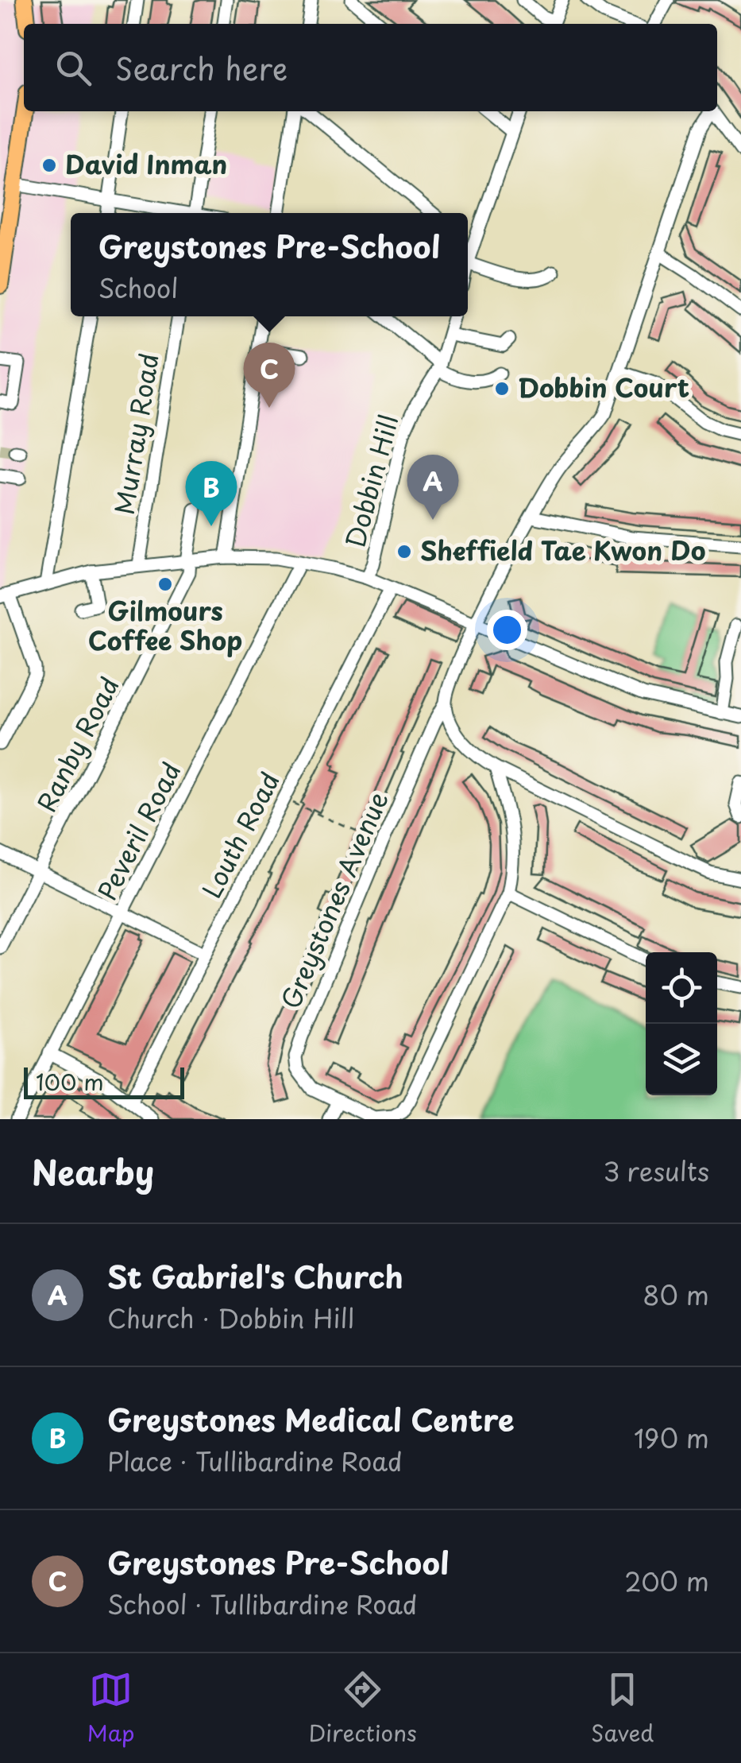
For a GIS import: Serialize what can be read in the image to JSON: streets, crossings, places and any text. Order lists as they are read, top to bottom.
{
  "streets": {
    "street": [
      "Murray Road",
      "Dobbin Hill",
      "Ranby Road",
      "Peveril Road",
      "Louth Road",
      "Greystones Avenue"
    ]
  },
  "places": [
    "David Inman",
    "Dobbin Court",
    "Sheffield Tae Kwon Do",
    "Gilmours Coffee Shop"
  ],
  "scale_bar": "100 m",
  "page": {
    "search": "Search here",
    "popup": ["Greystones Pre-School", "School"],
    "pins": ["C", "A", "B"],
    "scale": "100 m",
    "heading": ["Nearby", "3 results"],
    "list": [
      {
        "mark": "A",
        "name": "St Gabriel's Church",
        "note": "Church · Dobbin Hill",
        "value": "80 m"
      },
      {
        "mark": "B",
        "name": "Greystones Medical Centre",
        "note": "Place · Tullibardine Road",
        "value": "190 m"
      },
      {
        "mark": "C",
        "name": "Greystones Pre-School",
        "note": "School · Tullibardine Road",
        "value": "200 m"
      }
    ],
    "nav": ["Map", "Directions", "Saved"]
  }
}
